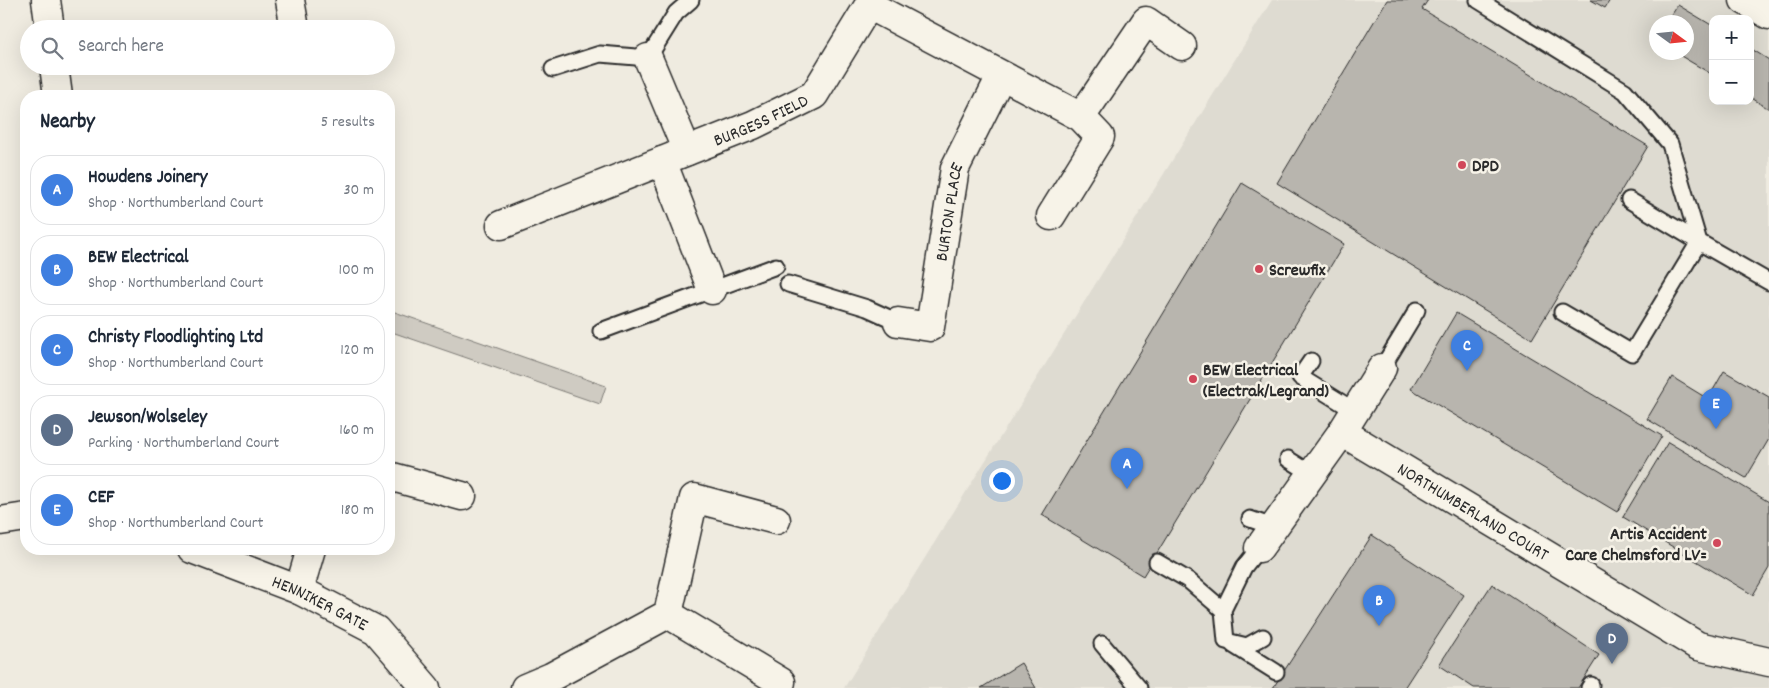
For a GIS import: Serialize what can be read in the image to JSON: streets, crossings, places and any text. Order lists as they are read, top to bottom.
{
  "streets": {
    "street": [
      "BURGESS FIELD",
      "BURTON PLACE",
      "NORTHUMBERLAND COURT",
      "HENNIKER GATE"
    ]
  },
  "places": [
    "DPD",
    "Screwfix",
    "BEW Electrical (Electrak/Legrand)",
    "Artis Accident Care Chelmsford LV="
  ],
  "north": "right",
  "page": {
    "map_buttons": ["+", "−"],
    "search": "Search here",
    "heading": ["Nearby", "5 results"],
    "list": [
      {
        "mark": "A",
        "name": "Howdens Joinery",
        "note": "Shop · Northumberland Court",
        "value": "30 m"
      },
      {
        "mark": "B",
        "name": "BEW Electrical",
        "note": "Shop · Northumberland Court",
        "value": "100 m"
      },
      {
        "mark": "C",
        "name": "Christy Floodlighting Ltd",
        "note": "Shop · Northumberland Court",
        "value": "120 m"
      },
      {
        "mark": "D",
        "name": "Jewson/Wolseley",
        "note": "Parking · Northumberland Court",
        "value": "160 m"
      },
      {
        "mark": "E",
        "name": "CEF",
        "note": "Shop · Northumberland Court",
        "value": "180 m"
      }
    ],
    "pins": [
      "C",
      "E",
      "A",
      "B",
      "D"
    ]
  }
}
